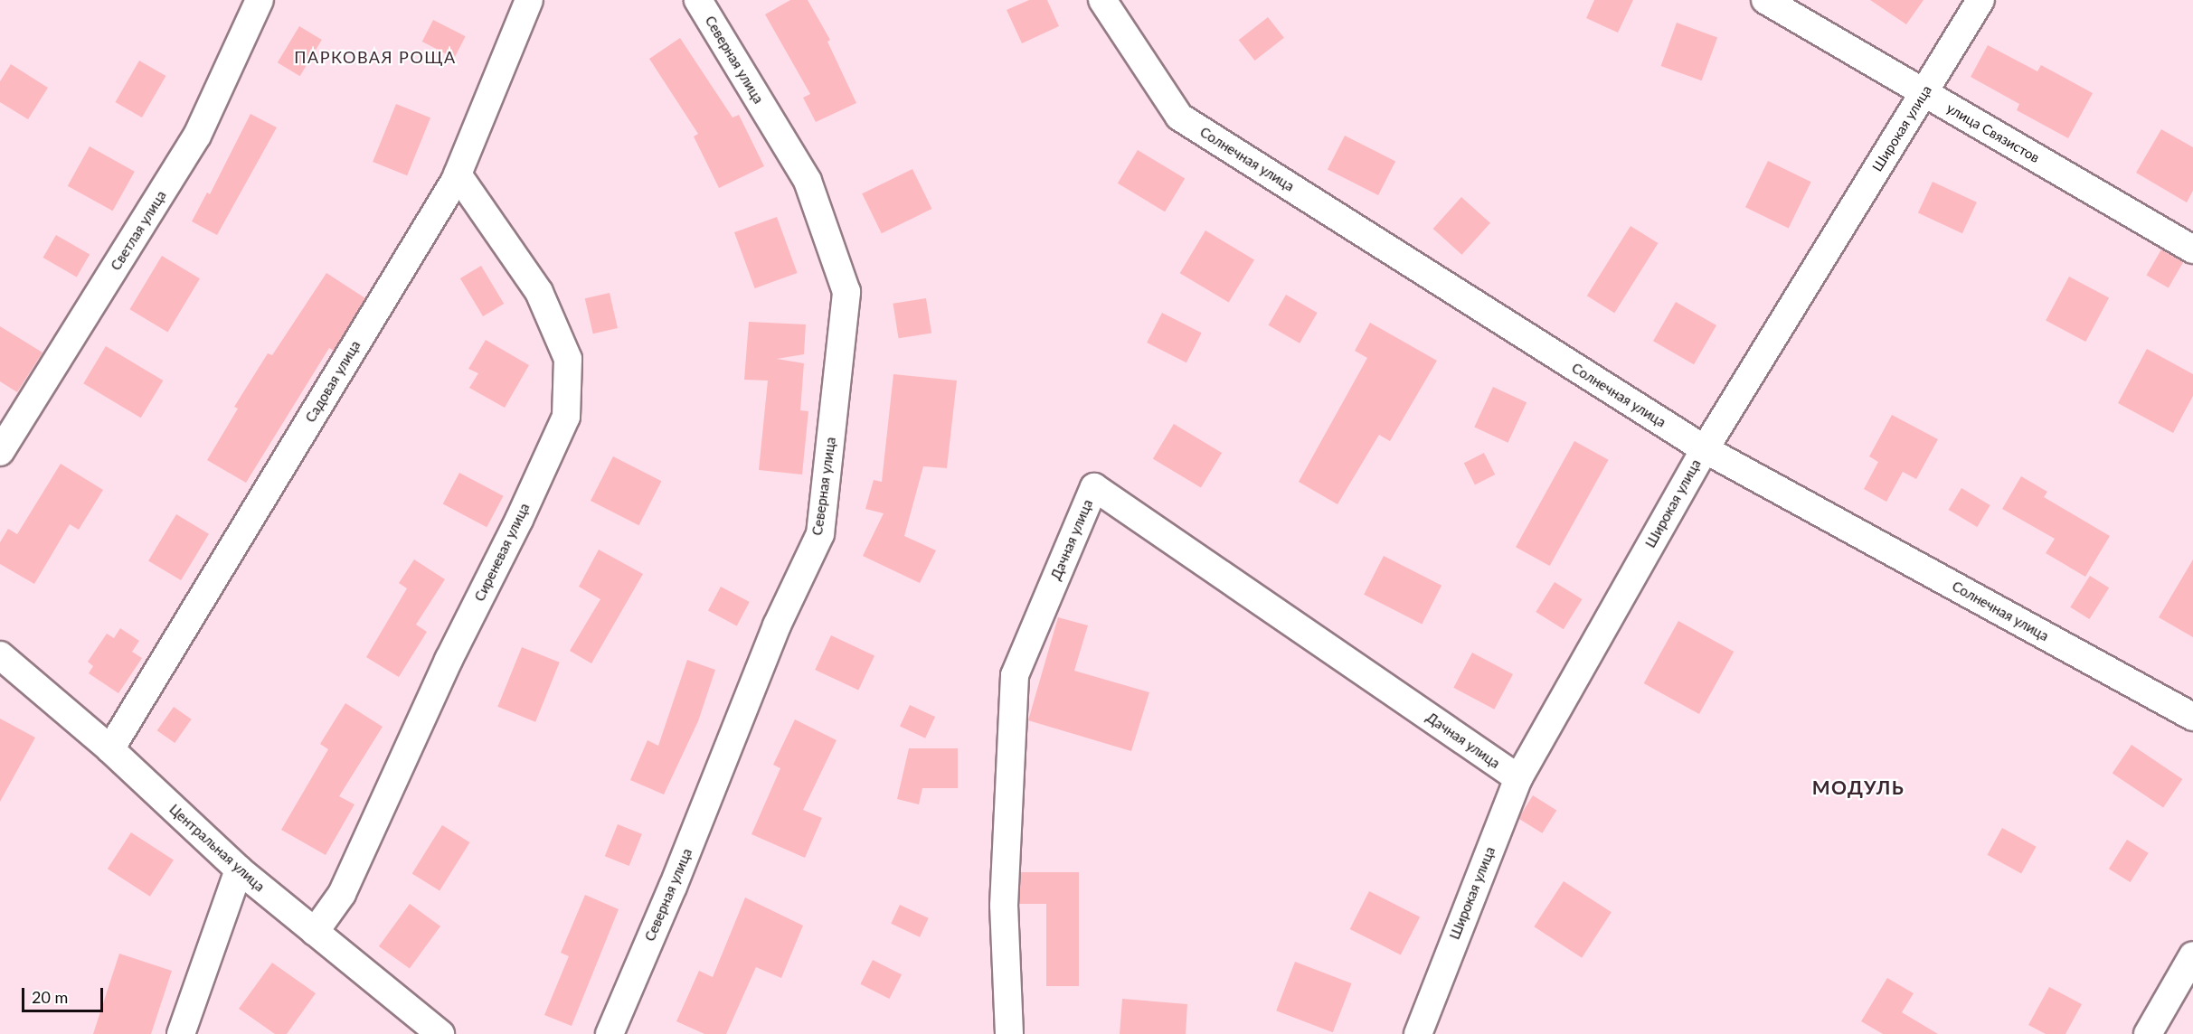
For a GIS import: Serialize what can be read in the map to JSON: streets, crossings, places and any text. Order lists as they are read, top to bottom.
{
  "streets": {
    "street": [
      "Северная улица",
      "Широкая улица",
      "улица Связистов",
      "Солнечная улица",
      "Светлая улица",
      "Садовая улица",
      "Дачная улица",
      "Сиреневая улица",
      "Центральная улица"
    ]
  },
  "crossings": [
    ["Широкая улица", "улица Связистов"],
    ["Широкая улица", "Солнечная улица"],
    ["Широкая улица", "Дачная улица"],
    ["Садовая улица", "Сиреневая улица"],
    ["Садовая улица", "Центральная улица"],
    ["Сиреневая улица", "Центральная улица"]
  ],
  "districts": ["ПАРКОВАЯ РОЩА", "МОДУЛЬ"],
  "scale_bar": "20 m"
}
